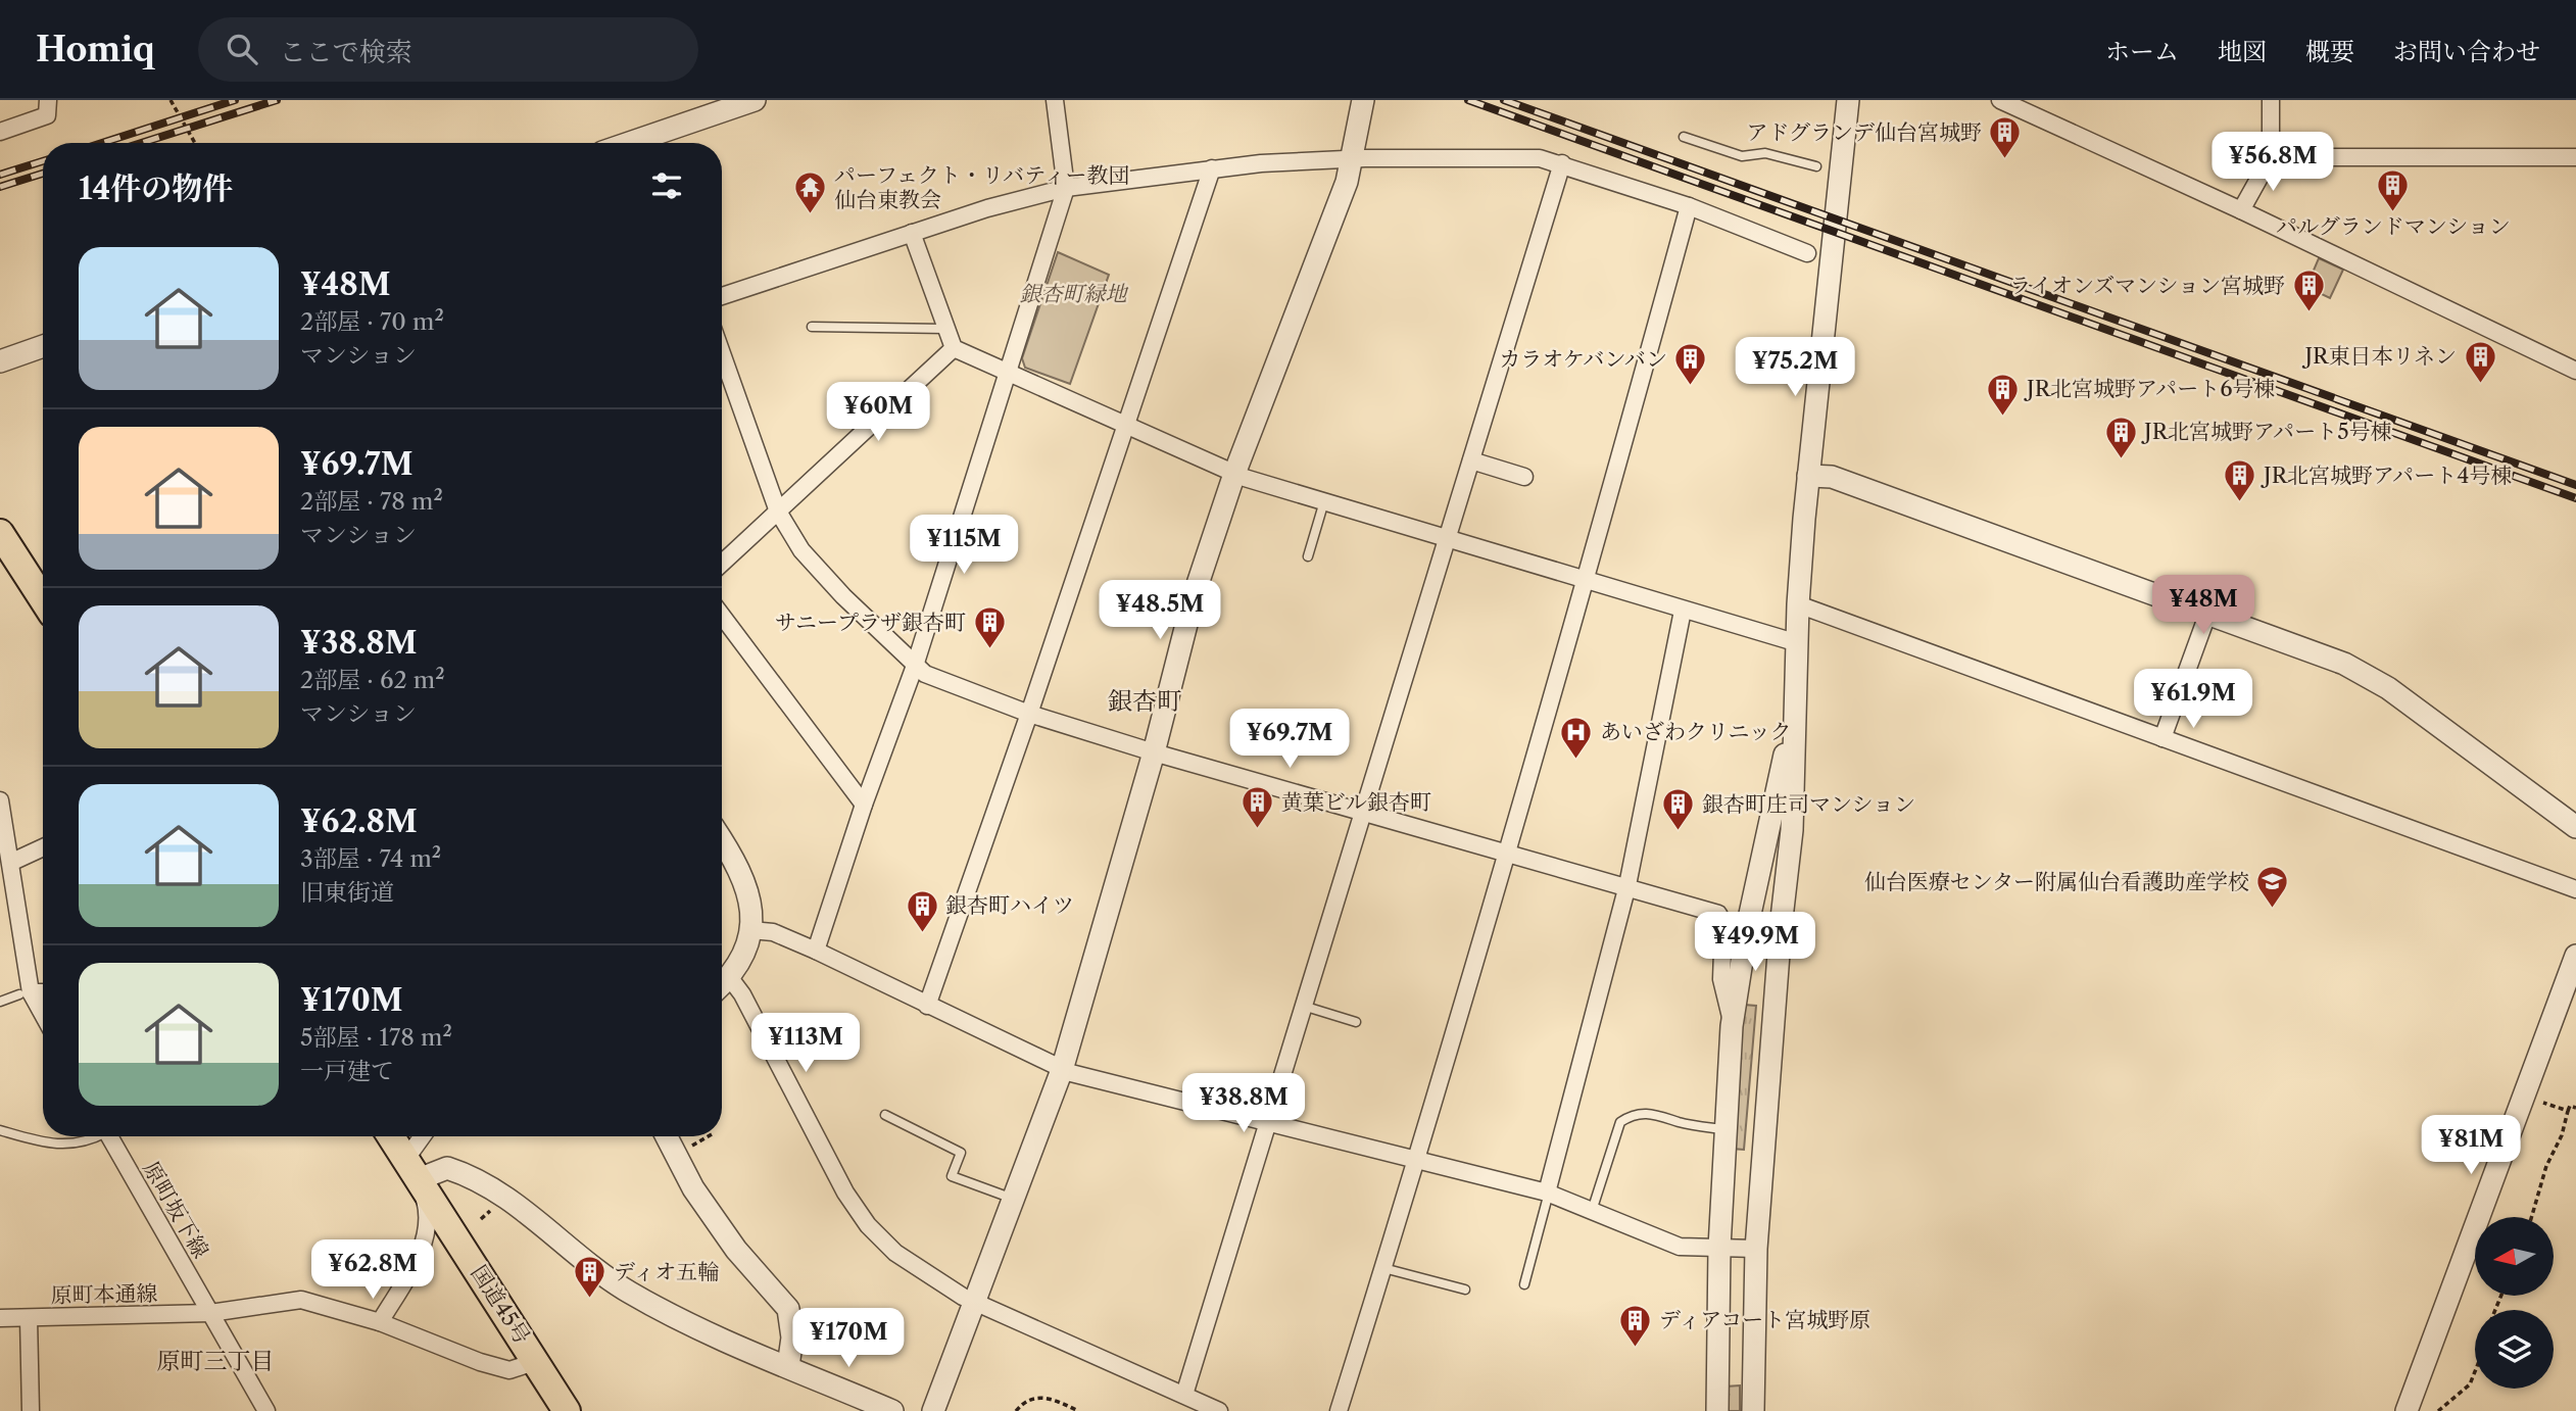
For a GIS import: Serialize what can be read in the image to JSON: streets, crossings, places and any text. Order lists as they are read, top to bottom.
{
  "streets": {
    "highway": ["国道45号"],
    "street": ["原町坂下線", "原町本通線"]
  },
  "crossings": [
    ["原町坂下線", "原町本通線"],
    ["原町本通線", "国道45号"]
  ],
  "districts": ["銀杏町", "原町三丁目"],
  "parks": ["銀杏町緑地"],
  "places": {
    "building": [
      "アドグランデ仙台宮城野",
      "パルグランドマンション",
      "ライオンズマンション宮城野",
      "JR東日本リネン",
      "カラオケバンバン",
      "JR北宮城野アパート6号棟",
      "JR北宮城野アパート5号棟",
      "JR北宮城野アパート4号棟",
      "サニープラザ銀杏町",
      "黄葉ビル銀杏町",
      "銀杏町庄司マンション",
      "銀杏町ハイツ",
      "ディオ五輪",
      "ディアコート宮城野原"
    ],
    "temple": ["パーフェクト・リバティー教団 仙台東教会"],
    "hospital": ["あいざわクリニック"],
    "school or university": ["仙台医療センター附属仙台看護助産学校"]
  },
  "north": "left",
  "page": {
    "header": "Homiq",
    "search": "ここで検索",
    "nav": [
      "ホーム",
      "地図",
      "概要",
      "お問い合わせ"
    ],
    "price": [
      "¥56.8M",
      "¥75.2M",
      "¥60M",
      "¥115M",
      "¥48M",
      "¥48.5M",
      "¥61.9M",
      "¥69.7M",
      "¥49.9M",
      "¥113M",
      "¥38.8M",
      "¥81M",
      "¥62.8M",
      "¥170M"
    ],
    "heading": "14件の物件",
    "list": [
      {
        "name": "¥48M",
        "note": "2部屋 · 70 m² · マンション"
      },
      {
        "name": "¥69.7M",
        "note": "2部屋 · 78 m² · マンション"
      },
      {
        "name": "¥38.8M",
        "note": "2部屋 · 62 m² · マンション"
      },
      {
        "name": "¥62.8M",
        "note": "3部屋 · 74 m² · 旧東街道"
      },
      {
        "name": "¥170M",
        "note": "5部屋 · 178 m² · 一戸建て"
      }
    ]
  }
}
